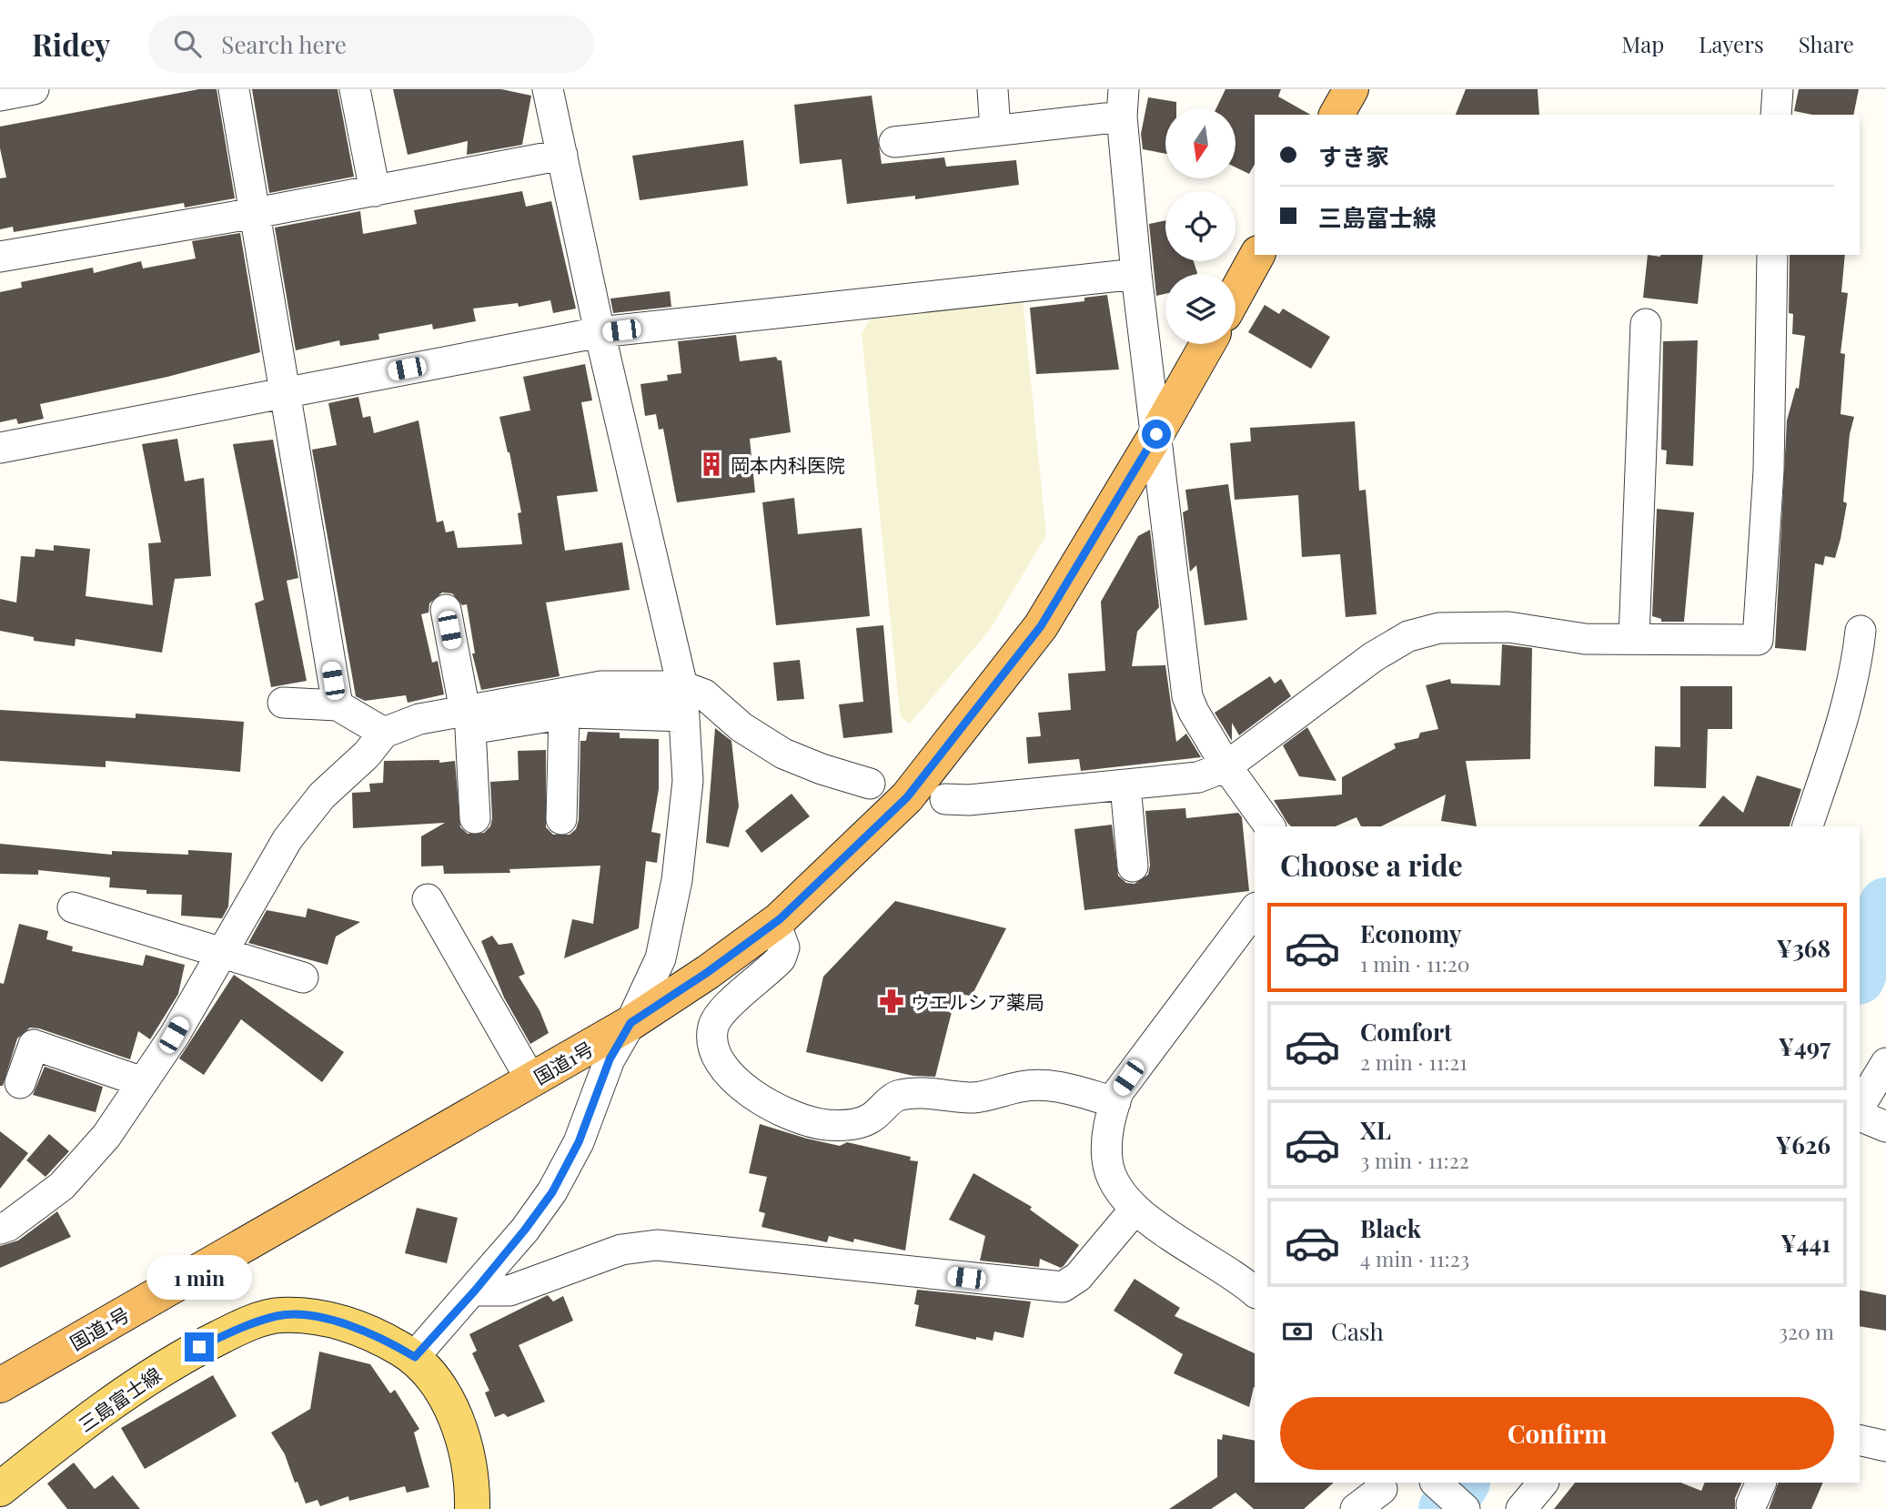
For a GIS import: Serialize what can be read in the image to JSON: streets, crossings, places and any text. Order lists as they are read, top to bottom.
{
  "streets": {
    "highway": ["国道1号"],
    "main road": ["三島富士線"]
  },
  "places": {
    "building": ["岡本内科医院"],
    "pharmacy": ["ウエルシア薬局"]
  },
  "north": "bottom",
  "page": {
    "header": "Ridey",
    "search": "Search here",
    "nav": ["Map", "Layers", "Share"],
    "banner": ["すき家", "三島富士線"],
    "heading": "Choose a ride",
    "list": [
      {
        "name": "Economy",
        "note": "1 min · 11:20",
        "value": "¥368"
      },
      {
        "name": "Comfort",
        "note": "2 min · 11:21",
        "value": "¥497"
      },
      {
        "name": "XL",
        "note": "3 min · 11:22",
        "value": "¥626"
      },
      {
        "name": "Black",
        "note": "4 min · 11:23",
        "value": "¥441"
      }
    ],
    "bubble": "1 min",
    "pay": ["Cash", "320 m"],
    "buttons": "Confirm"
  }
}
